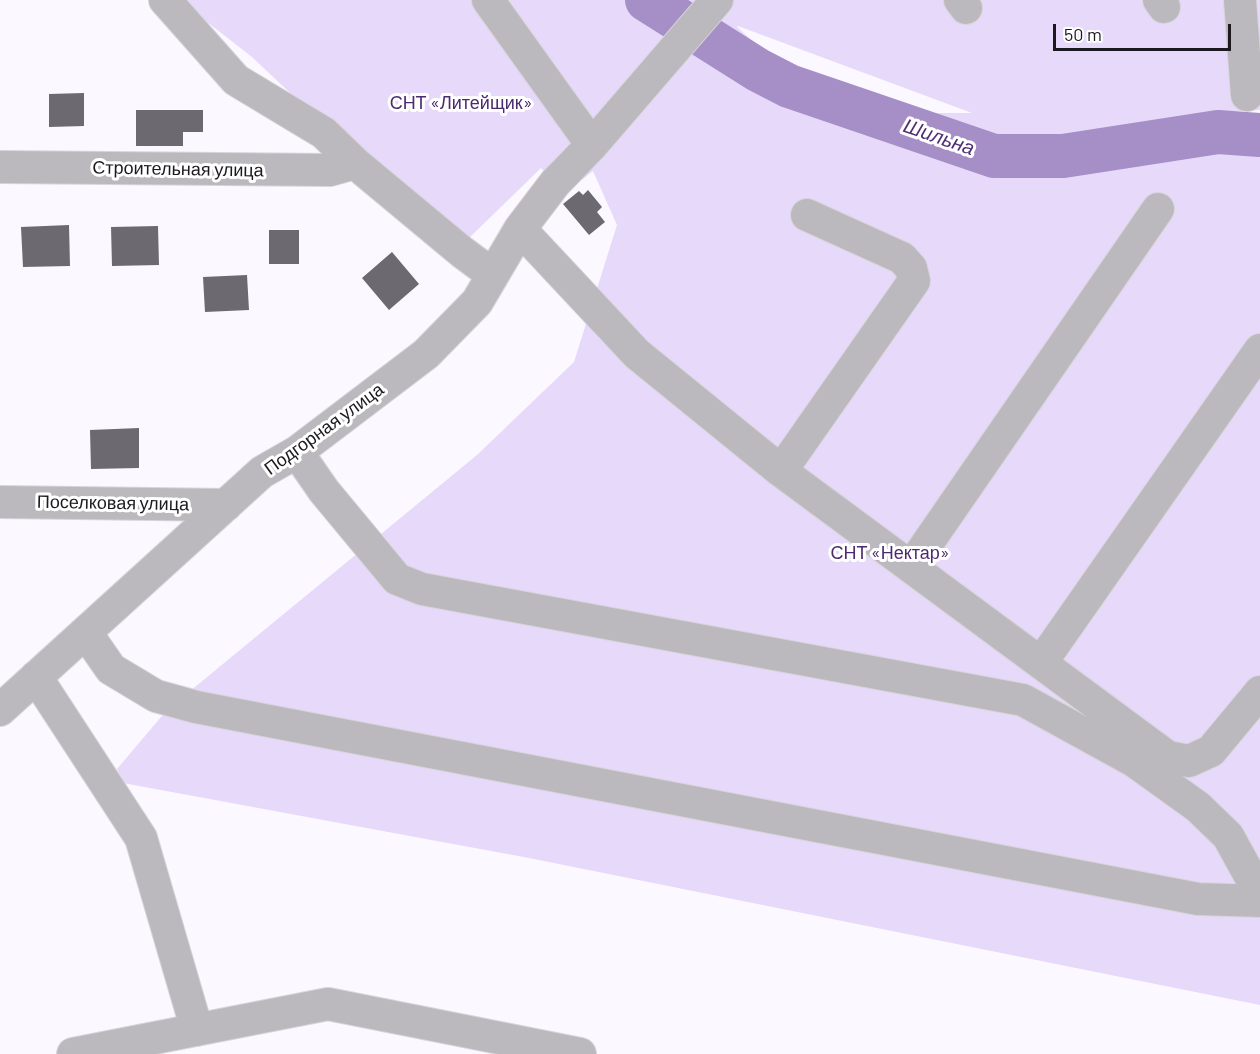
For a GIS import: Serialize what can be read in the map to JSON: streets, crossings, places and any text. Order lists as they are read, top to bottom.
{
  "streets": {
    "street": ["Строительная улица", "Подгорная улица", "Поселковая улица"]
  },
  "crossings": [
    ["Подгорная улица", "Поселковая улица"]
  ],
  "water": ["Шильна"],
  "parks": ["СНТ «Литейщик»", "СНТ «Нектар»"],
  "scale_bar": "50 m"
}
